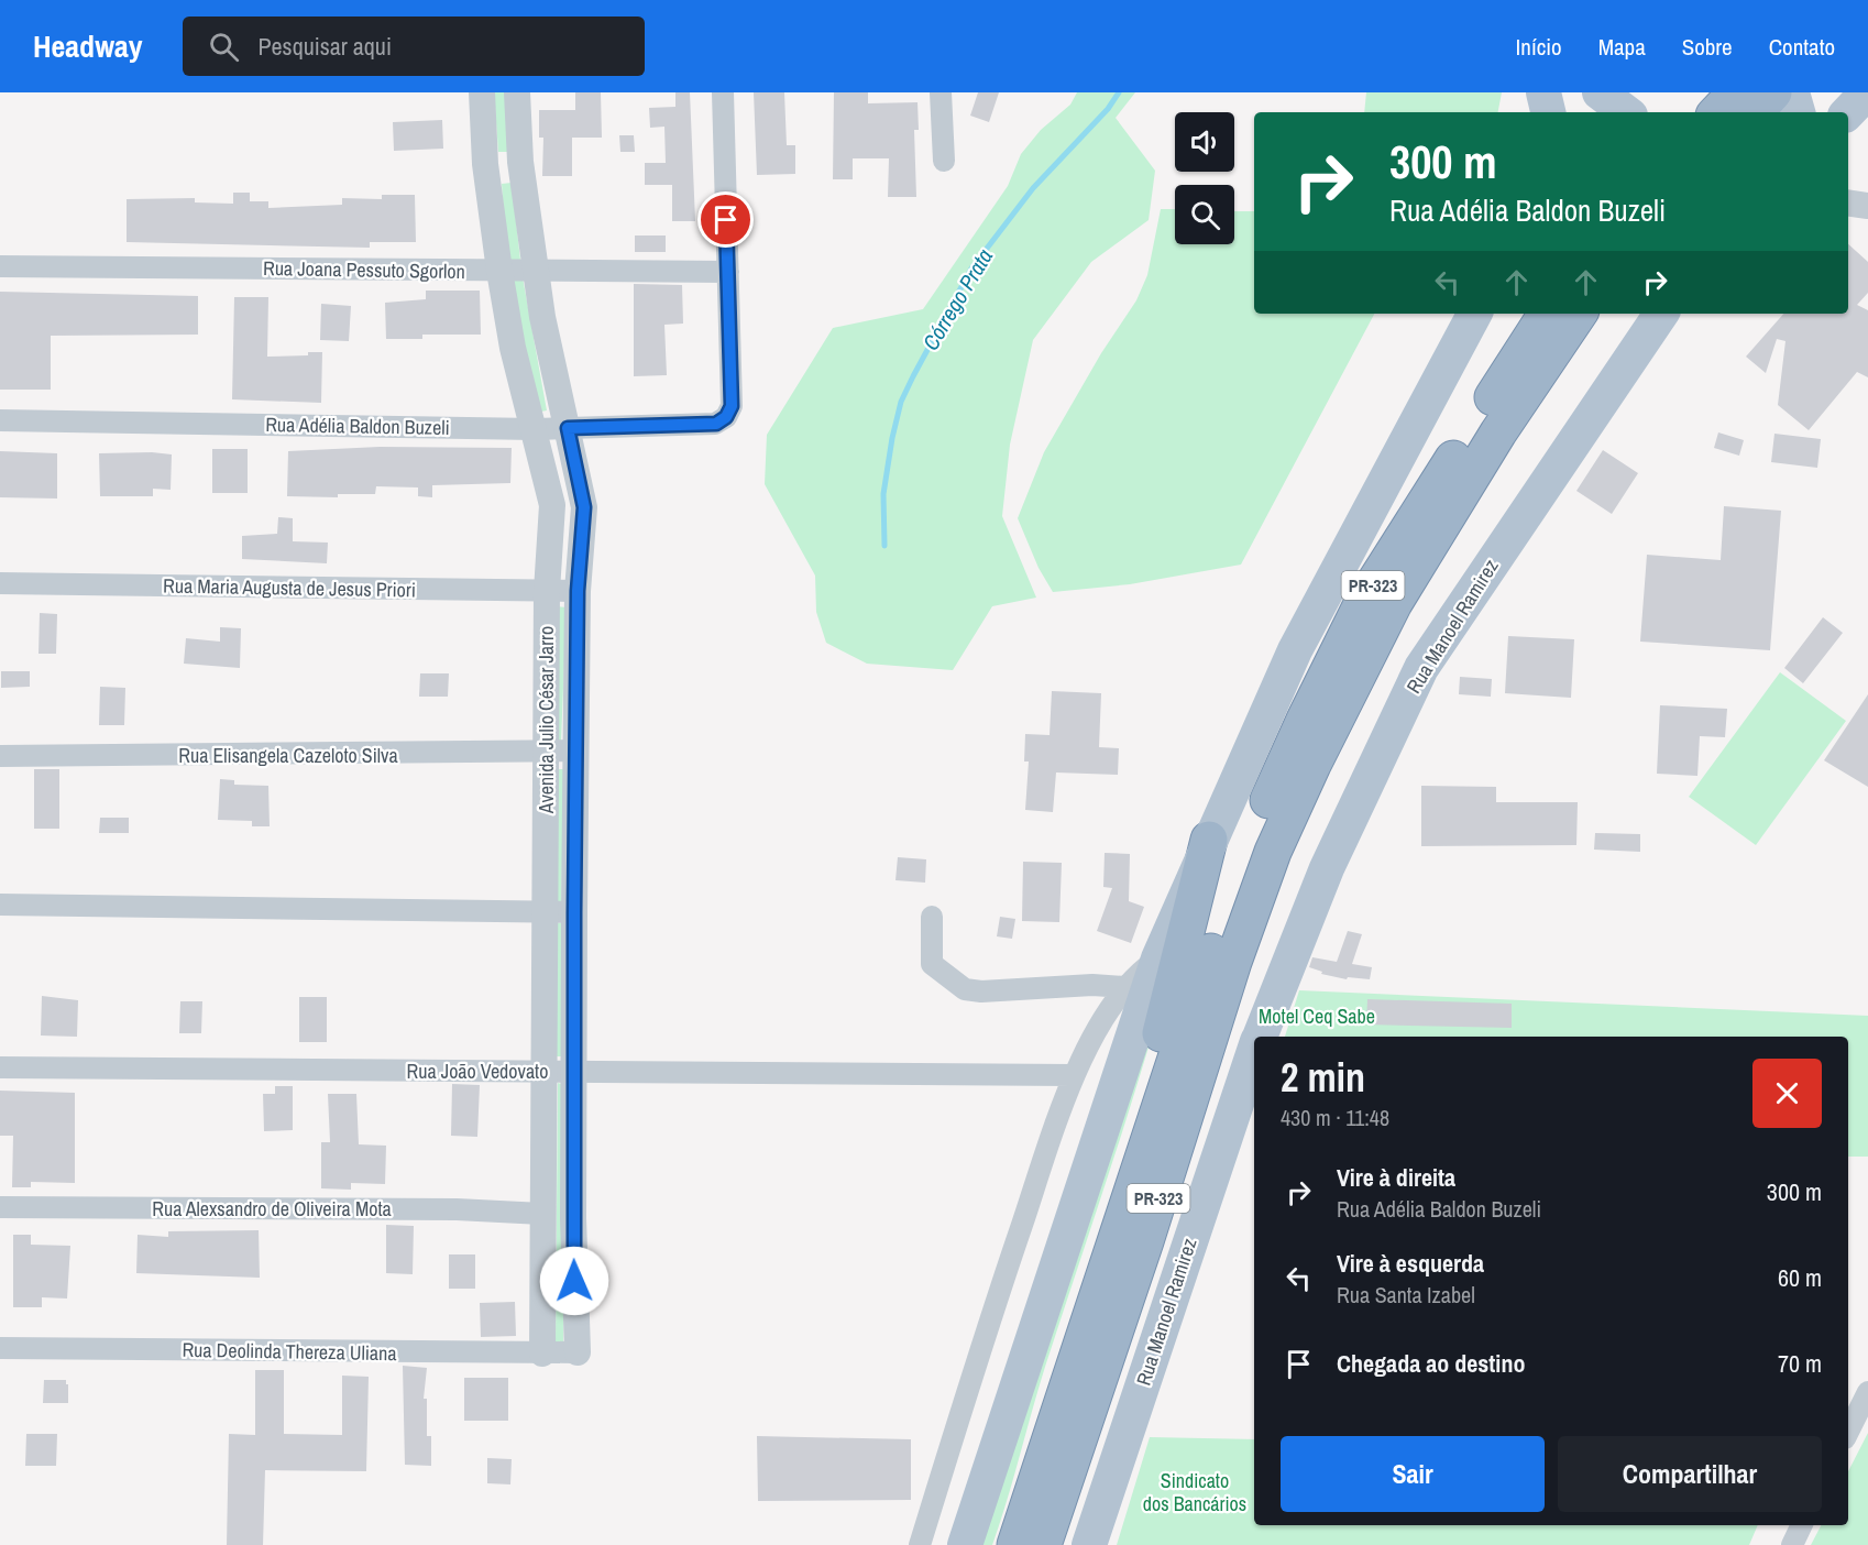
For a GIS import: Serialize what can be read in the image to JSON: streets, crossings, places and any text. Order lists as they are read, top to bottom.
{
  "streets": {
    "highway": ["PR-323"],
    "main road": ["Rua Manoel Ramirez"],
    "street": [
      "Rua Joana Pessuto Sgorlon",
      "Rua Adélia Baldon Buzeli",
      "Rua Maria Augusta de Jesus Priori",
      "Avenida Julio César Jarro",
      "Rua Elisangela Cazeloto Silva",
      "Rua João Vedovato",
      "Rua Alexsandro de Oliveira Mota",
      "Rua Deolinda Thereza Uliana"
    ]
  },
  "crossings": [
    ["Rua Joana Pessuto Sgorlon", "Rua Adélia Baldon Buzeli"],
    ["Rua Joana Pessuto Sgorlon", "Avenida Julio César Jarro"],
    ["Rua Adélia Baldon Buzeli", "Avenida Julio César Jarro"],
    ["Rua Maria Augusta de Jesus Priori", "Avenida Julio César Jarro"],
    ["Avenida Julio César Jarro", "Rua Elisangela Cazeloto Silva"],
    ["Avenida Julio César Jarro", "Rua João Vedovato"],
    ["Avenida Julio César Jarro", "Rua Alexsandro de Oliveira Mota"],
    ["Avenida Julio César Jarro", "Rua Deolinda Thereza Uliana"]
  ],
  "water": ["Córrego Prata"],
  "parks": ["Motel Ceq Sabe", "Sindicato dos Bancários"],
  "page": {
    "header": "Headway",
    "search": "Pesquisar aqui",
    "nav": [
      "Início",
      "Mapa",
      "Sobre",
      "Contato"
    ],
    "turn": ["300 m", "Rua Adélia Baldon Buzeli"],
    "heading": ["2 min", "430 m · 11:48"],
    "list": [
      {
        "name": "Vire à direita",
        "note": "Rua Adélia Baldon Buzeli",
        "value": "300 m"
      },
      {
        "name": "Vire à esquerda",
        "note": "Rua Santa Izabel",
        "value": "60 m"
      },
      {
        "name": "Chegada ao destino",
        "value": "70 m"
      }
    ],
    "buttons": ["Sair", "Compartilhar"]
  }
}
